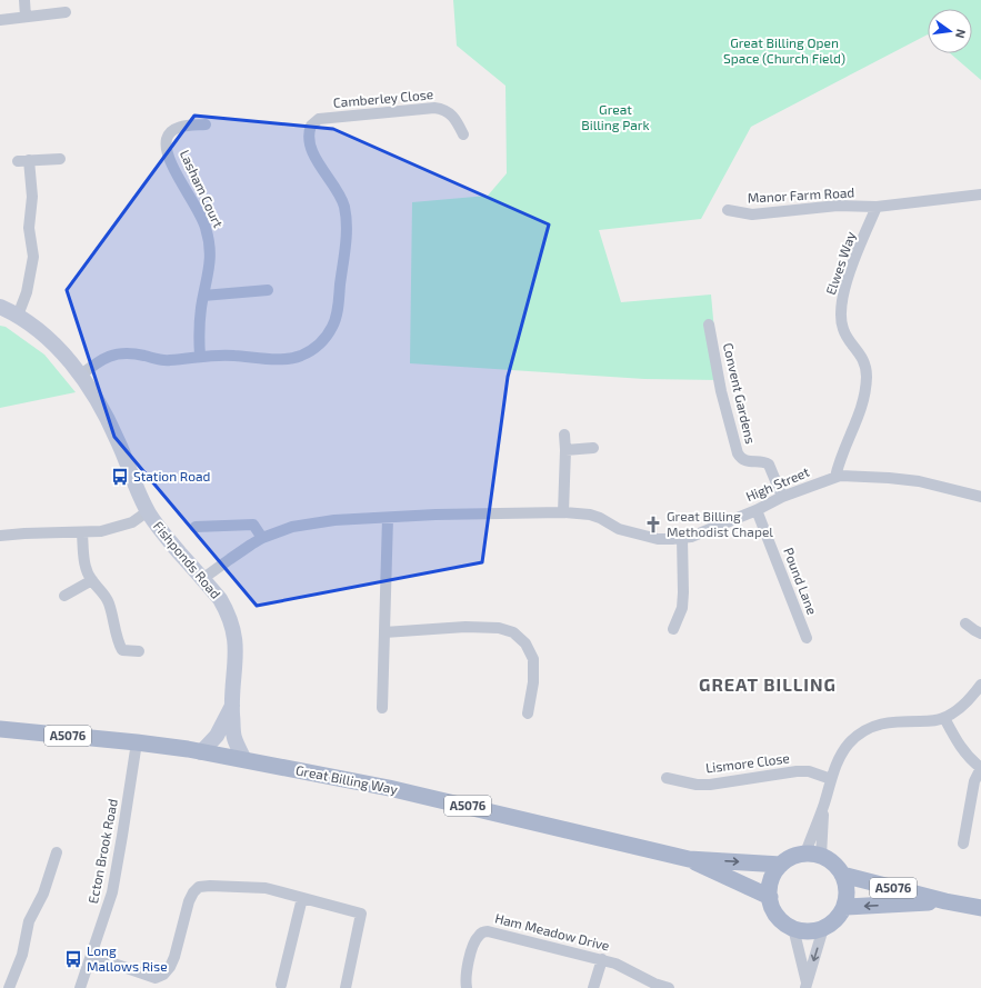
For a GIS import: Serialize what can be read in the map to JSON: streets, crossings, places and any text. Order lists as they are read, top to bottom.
{
  "streets": {
    "main road": ["A5076", "Great Billing Way"],
    "street": [
      "Camberley Close",
      "Lasham Court",
      "Manor Farm Road",
      "Elwes Way",
      "Convent Gardens",
      "High Street",
      "Fishponds Road",
      "Pound Lane",
      "Lismore Close",
      "Ecton Brook Road",
      "Ham Meadow Drive"
    ]
  },
  "crossings": [
    ["Camberley Close", "Lasham Court"],
    ["Manor Farm Road", "Elwes Way"],
    ["Elwes Way", "High Street"],
    ["Convent Gardens", "High Street"],
    ["High Street", "Pound Lane"],
    ["Fishponds Road", "Great Billing Way"],
    ["A5076", "Great Billing Way"],
    ["Great Billing Way", "Ecton Brook Road"]
  ],
  "districts": ["GREAT BILLING"],
  "parks": ["Great Billing Open Space (Church Field)", "Great Billing Park"],
  "places": {
    "bus stop": ["Station Road", "Long Mallows Rise"],
    "church": ["Great Billing Methodist Chapel"]
  },
  "north": "right"
}
